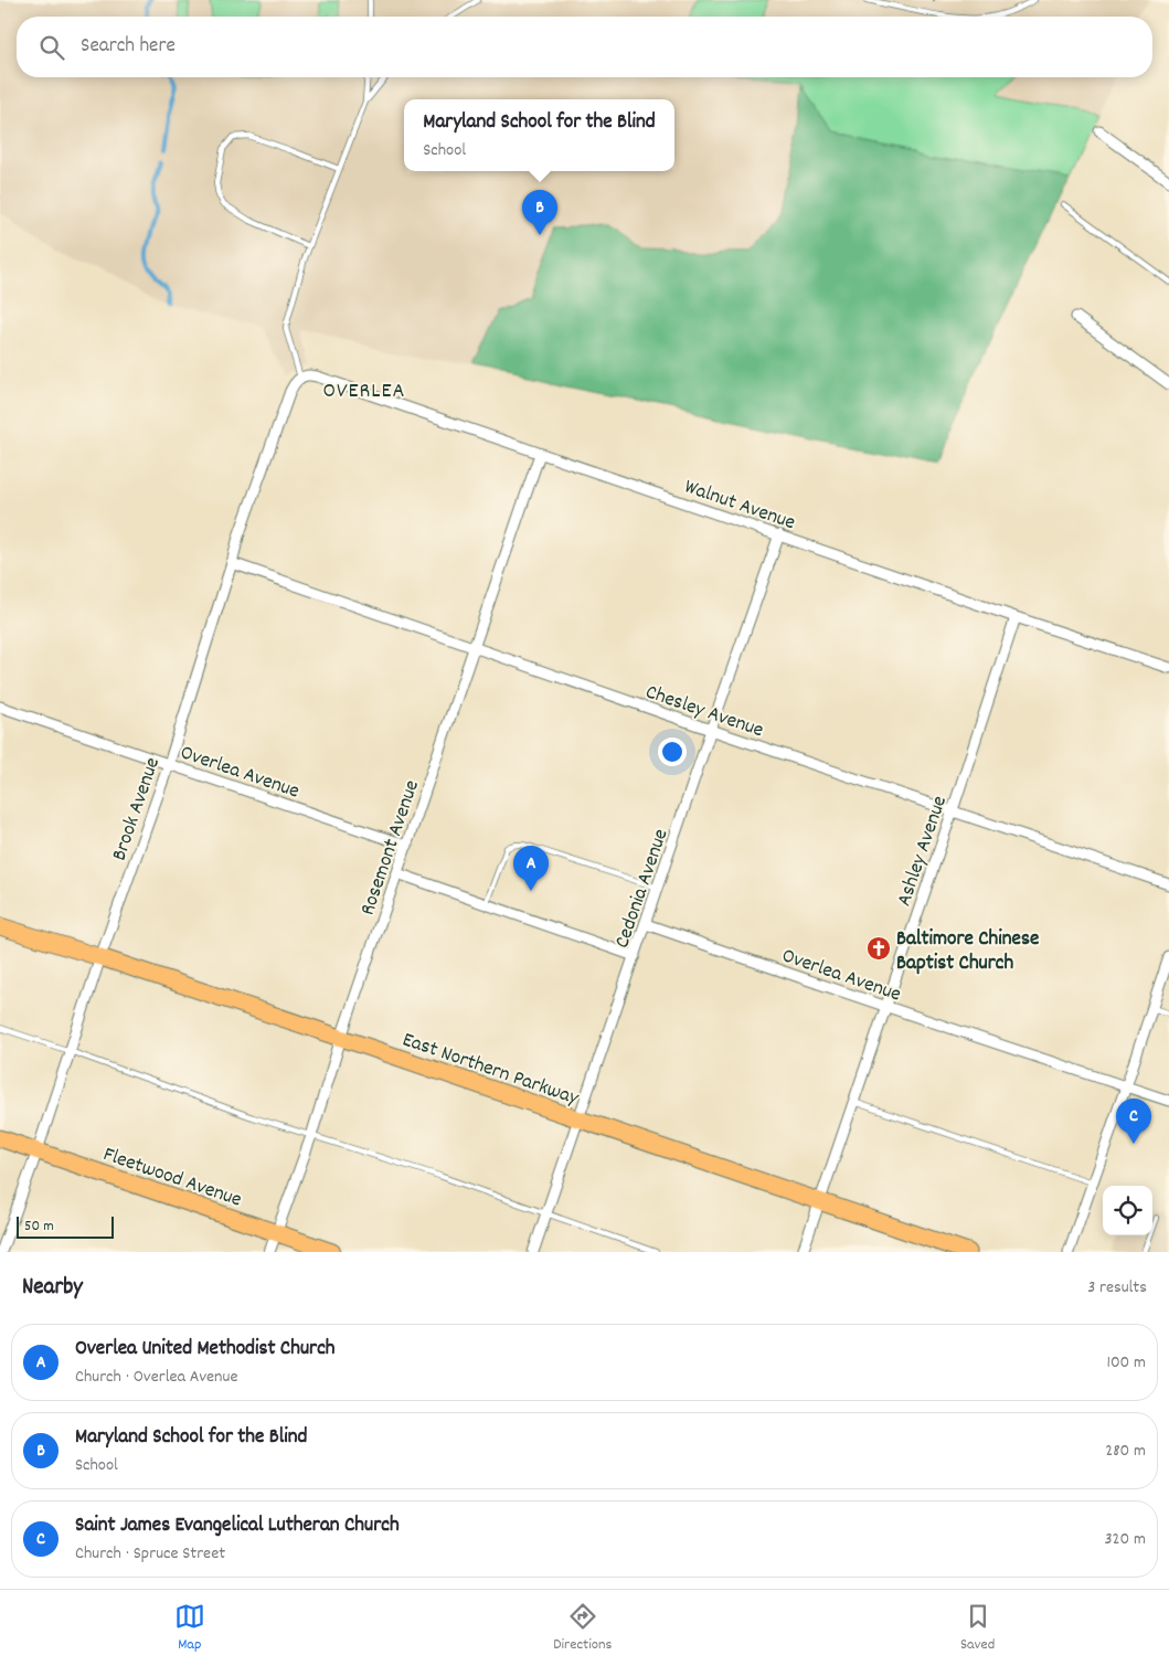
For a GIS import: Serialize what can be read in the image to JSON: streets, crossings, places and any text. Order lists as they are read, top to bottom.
{
  "streets": {
    "main road": ["East Northern Parkway", "Fleetwood Avenue"],
    "street": [
      "Walnut Avenue",
      "Chesley Avenue",
      "Overlea Avenue",
      "Brook Avenue",
      "Rosemont Avenue",
      "Ashley Avenue",
      "Cedonia Avenue"
    ]
  },
  "crossings": [
    ["Walnut Avenue", "Brook Avenue"],
    ["Walnut Avenue", "Rosemont Avenue"],
    ["Walnut Avenue", "Ashley Avenue"],
    ["Walnut Avenue", "Cedonia Avenue"],
    ["Chesley Avenue", "Brook Avenue"],
    ["Chesley Avenue", "Rosemont Avenue"],
    ["Chesley Avenue", "Ashley Avenue"],
    ["Chesley Avenue", "Cedonia Avenue"],
    ["Overlea Avenue", "Brook Avenue"],
    ["Overlea Avenue", "Rosemont Avenue"],
    ["Overlea Avenue", "Ashley Avenue"],
    ["Overlea Avenue", "Cedonia Avenue"],
    ["Brook Avenue", "East Northern Parkway"],
    ["Brook Avenue", "Fleetwood Avenue"],
    ["Rosemont Avenue", "East Northern Parkway"],
    ["Rosemont Avenue", "Fleetwood Avenue"],
    ["Ashley Avenue", "East Northern Parkway"],
    ["Cedonia Avenue", "East Northern Parkway"]
  ],
  "districts": ["OVERLEA"],
  "places": {
    "church": ["Baltimore Chinese Baptist Church"]
  },
  "scale_bar": "50 m",
  "page": {
    "search": "Search here",
    "popup": ["Maryland School for the Blind", "School"],
    "pins": ["B", "A", "C"],
    "scale": "50 m",
    "heading": ["Nearby", "3 results"],
    "list": [
      {
        "mark": "A",
        "name": "Overlea United Methodist Church",
        "note": "Church · Overlea Avenue",
        "value": "100 m"
      },
      {
        "mark": "B",
        "name": "Maryland School for the Blind",
        "note": "School",
        "value": "280 m"
      },
      {
        "mark": "C",
        "name": "Saint James Evangelical Lutheran Church",
        "note": "Church · Spruce Street",
        "value": "320 m"
      }
    ],
    "nav": ["Map", "Directions", "Saved"]
  }
}
